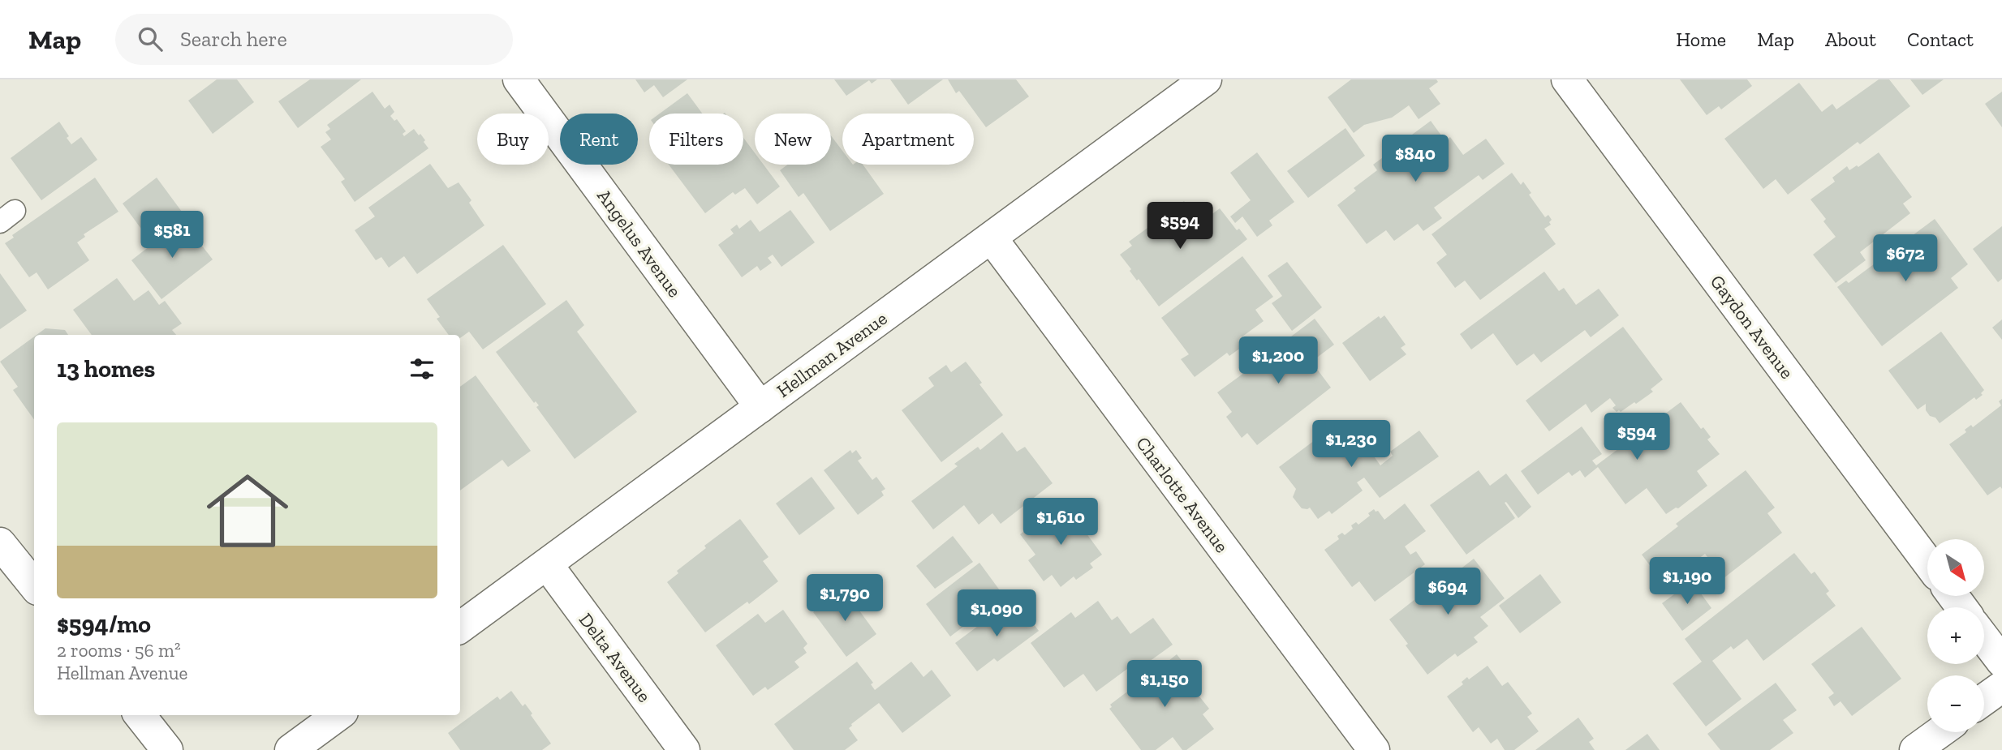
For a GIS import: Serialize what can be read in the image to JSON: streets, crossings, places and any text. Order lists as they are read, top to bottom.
{
  "streets": {
    "street": [
      "Angelus Avenue",
      "Gaydon Avenue",
      "Hellman Avenue",
      "Charlotte Avenue",
      "Delta Avenue"
    ]
  },
  "crossings": [
    ["Angelus Avenue", "Hellman Avenue"],
    ["Hellman Avenue", "Charlotte Avenue"],
    ["Hellman Avenue", "Delta Avenue"]
  ],
  "north": "bottom right",
  "page": {
    "header": "Map",
    "search": "Search here",
    "nav": [
      "Home",
      "Map",
      "About",
      "Contact"
    ],
    "chip": [
      "Buy",
      "Rent",
      "Filters",
      "New",
      "Apartment"
    ],
    "price": [
      "$840",
      "$594",
      "$581",
      "$672",
      "$1,200",
      "$594",
      "$1,230",
      "$1,610",
      "$1,190",
      "$694",
      "$1,790",
      "$1,090",
      "$1,150"
    ],
    "heading": "13 homes",
    "list": [
      {
        "name": "$594/mo",
        "note": "2 rooms · 56 m² · Hellman Avenue"
      }
    ],
    "map_buttons": ["+", "−"]
  }
}
